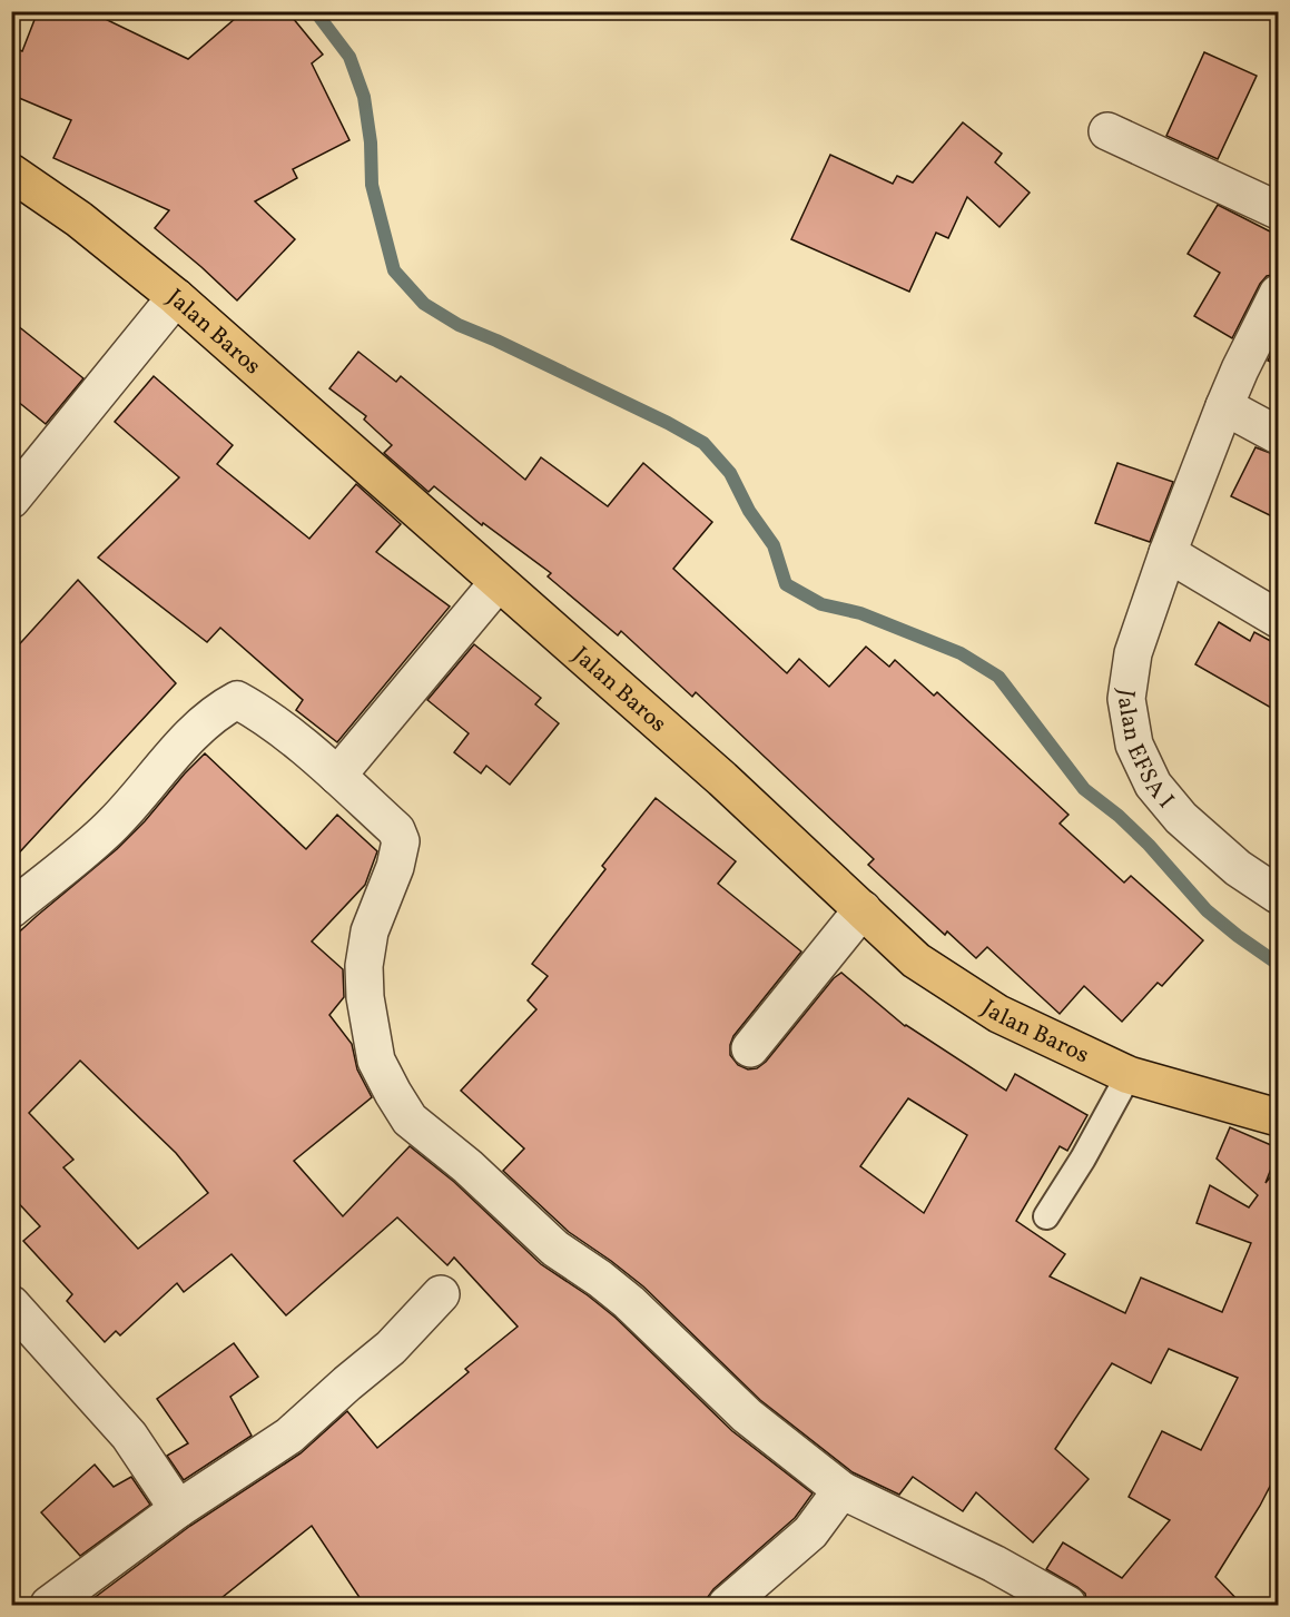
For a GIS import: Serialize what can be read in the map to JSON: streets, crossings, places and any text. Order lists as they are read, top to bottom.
{
  "streets": {
    "main road": ["Jalan Baros"],
    "street": ["Jalan EFSA I"]
  }
}
